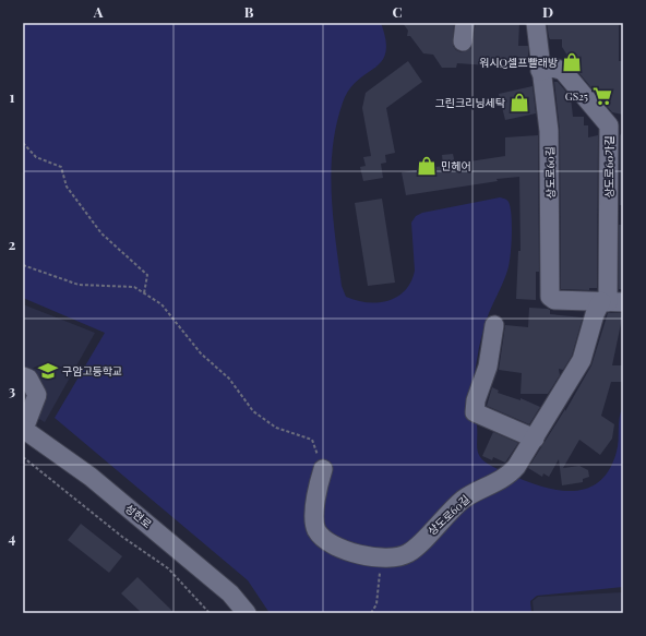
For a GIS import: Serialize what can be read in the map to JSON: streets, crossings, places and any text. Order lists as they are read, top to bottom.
{
  "streets": {
    "street": ["상도로60가길", "상도로60길", "성현로"]
  },
  "crossings": [
    ["상도로60가길", "상도로60길"]
  ],
  "places": {
    "shop": ["워시Q셀프빨래방", "그린크리닝세탁", "민헤어"],
    "supermarket": ["GS25"],
    "school or university": ["구암고등학교"]
  },
  "grid": {
    "columns": [
      "A",
      "B",
      "C",
      "D"
    ],
    "rows": [
      "1",
      "2",
      "3",
      "4"
    ]
  }
}
